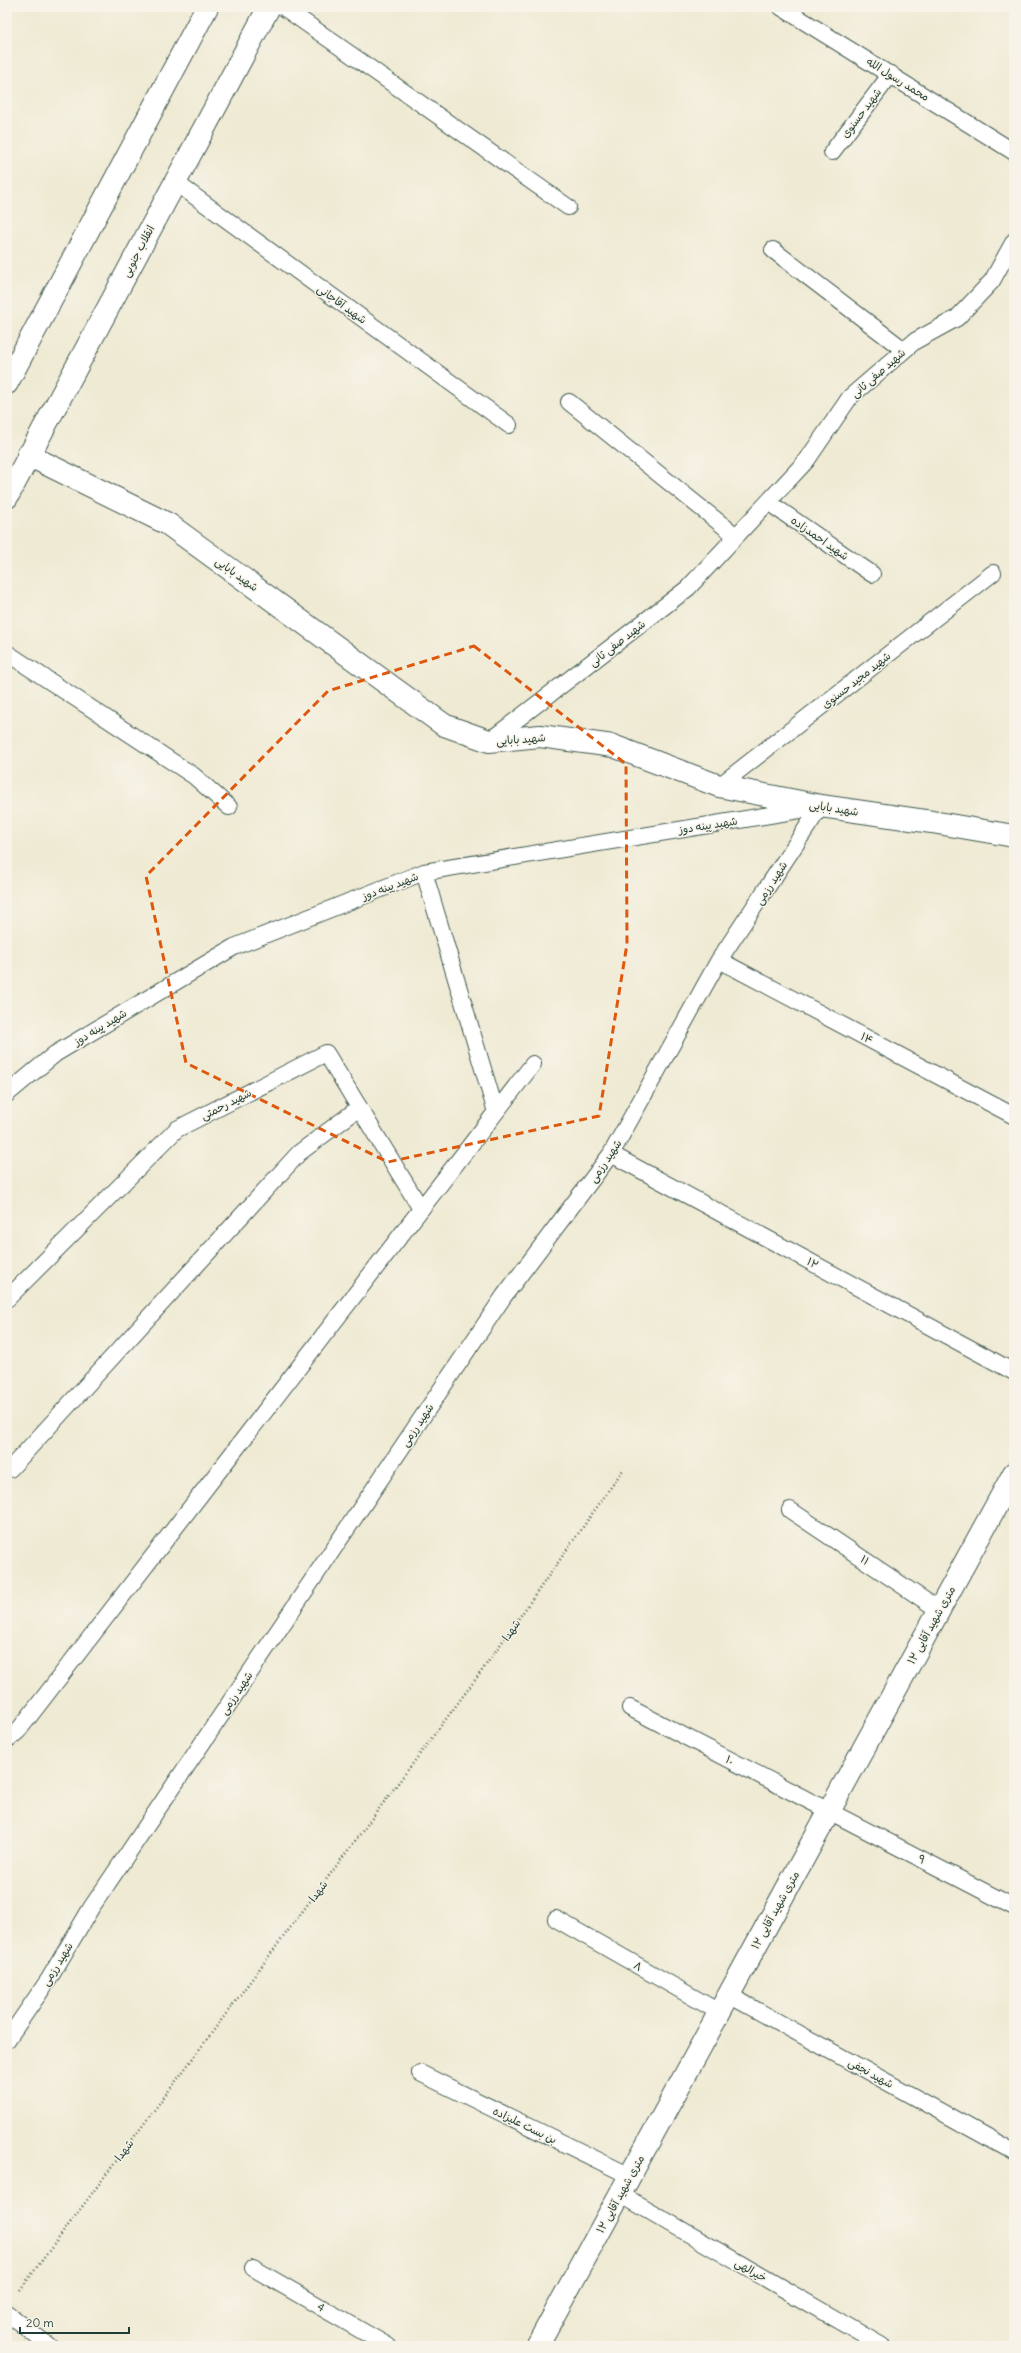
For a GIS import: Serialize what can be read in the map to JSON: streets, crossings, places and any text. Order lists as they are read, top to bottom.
{
  "streets": {
    "street": ["انقلاب جنوبی", "شهید بابایی", "۱۲ متری شهید آقایی"],
    "lane": [
      "محمد رسول الله",
      "شهید حسنوی",
      "شهید آقاجانی",
      "شهید صفی ثانی",
      "شهید احمدزاده",
      "شهید مجید حسنوی",
      "شهید پینه دوز",
      "شهید رزمی",
      "۱۴",
      "شهید رحمتی",
      "۱۲",
      "۱۱",
      "۱۰",
      "۹",
      "۸",
      "شهید نجفی",
      "بن بست علیزاده",
      "خیرالهی",
      "4"
    ],
    "path": ["شهدا"]
  },
  "crossings": [
    ["محمد رسول الله", "شهید حسنوی"],
    ["انقلاب جنوبی", "شهید آقاجانی"],
    ["انقلاب جنوبی", "شهید بابایی"],
    ["شهید صفی ثانی", "شهید احمدزاده"],
    ["شهید صفی ثانی", "شهید بابایی"],
    ["شهید بابایی", "شهید مجید حسنوی"],
    ["شهید بابایی", "شهید پینه دوز"],
    ["شهید بابایی", "شهید رزمی"],
    ["شهید پینه دوز", "شهید رزمی"],
    ["شهید رزمی", "۱۴"],
    ["شهید رزمی", "۱۲"],
    ["۱۱", "۱۲ متری شهید آقایی"],
    ["۱۲ متری شهید آقایی", "۱۰"],
    ["۱۲ متری شهید آقایی", "۹"],
    ["۱۲ متری شهید آقایی", "۸"],
    ["۱۲ متری شهید آقایی", "شهید نجفی"],
    ["۱۲ متری شهید آقایی", "بن بست علیزاده"],
    ["۱۲ متری شهید آقایی", "خیرالهی"],
    ["۱۰", "۹"],
    ["۸", "شهید نجفی"],
    ["بن بست علیزاده", "خیرالهی"]
  ],
  "scale_bar": "20 m"
}
